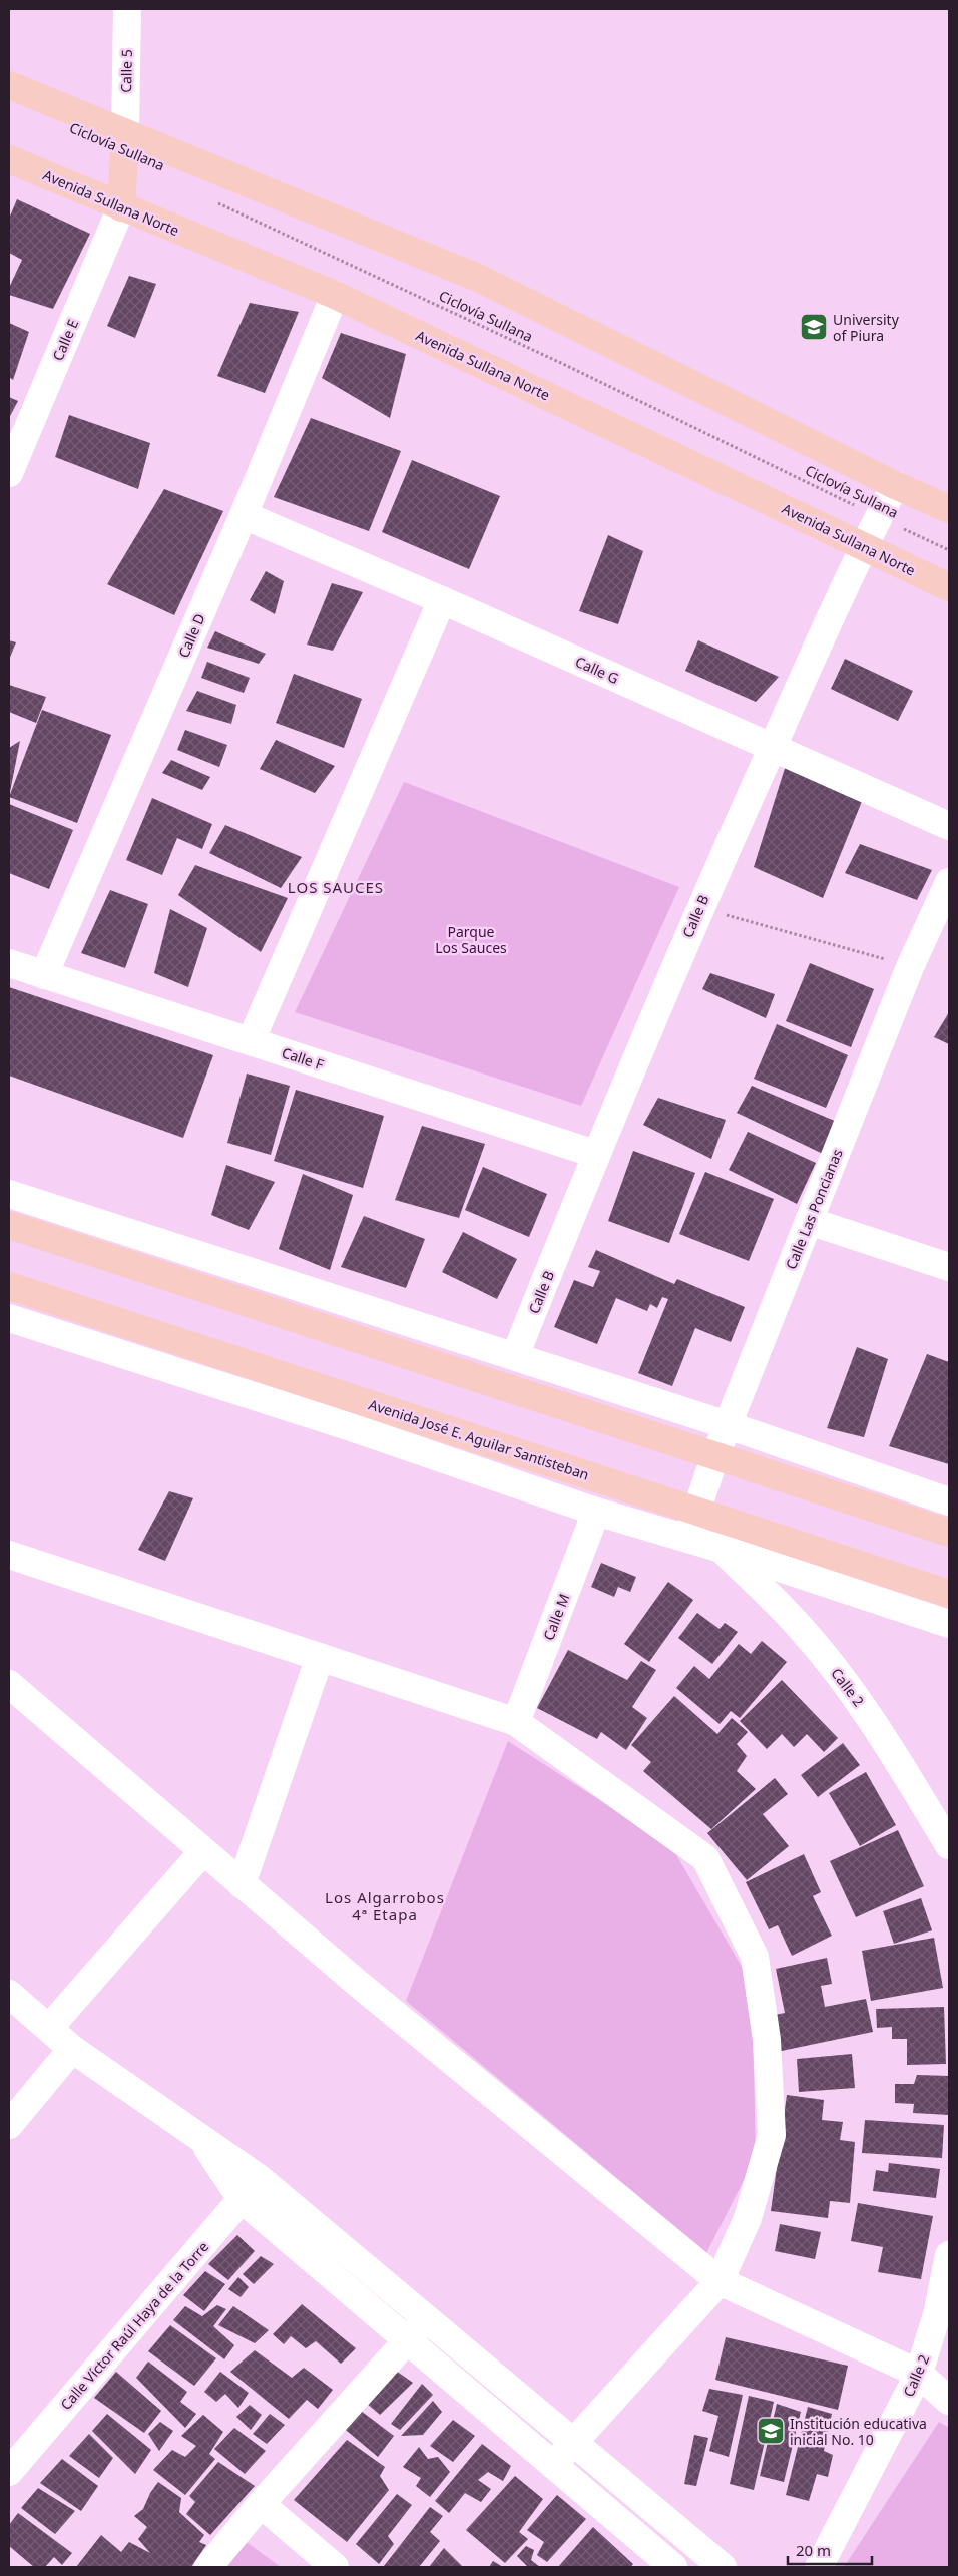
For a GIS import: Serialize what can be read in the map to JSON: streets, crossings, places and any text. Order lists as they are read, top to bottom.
{
  "streets": {
    "main road": ["Avenida Sullana Norte", "Avenida José E. Aguilar Santisteban"],
    "street": [
      "Calle 5",
      "Calle E",
      "Calle D",
      "Calle G",
      "Calle B",
      "Calle F",
      "Calle Las Poncianas",
      "Calle M",
      "Calle 2",
      "Calle Víctor Raúl Haya de la Torre"
    ],
    "path": ["Ciclovía Sullana"]
  },
  "crossings": [
    ["Ciclovía Sullana", "Calle B"],
    ["Avenida Sullana Norte", "Calle E"],
    ["Avenida Sullana Norte", "Calle D"],
    ["Avenida Sullana Norte", "Calle B"],
    ["Calle D", "Calle G"],
    ["Calle D", "Calle F"],
    ["Calle G", "Calle B"],
    ["Calle B", "Calle F"],
    ["Calle Las Poncianas", "Avenida José E. Aguilar Santisteban"],
    ["Avenida José E. Aguilar Santisteban", "Calle M"],
    ["Avenida José E. Aguilar Santisteban", "Calle 2"]
  ],
  "districts": ["LOS SAUCES", "Los Algarrobos 4ª Etapa"],
  "parks": ["Parque Los Sauces"],
  "places": {
    "school or university": ["University of Piura", "Institución educativa inicial No. 10"]
  },
  "scale_bar": "20 m"
}
